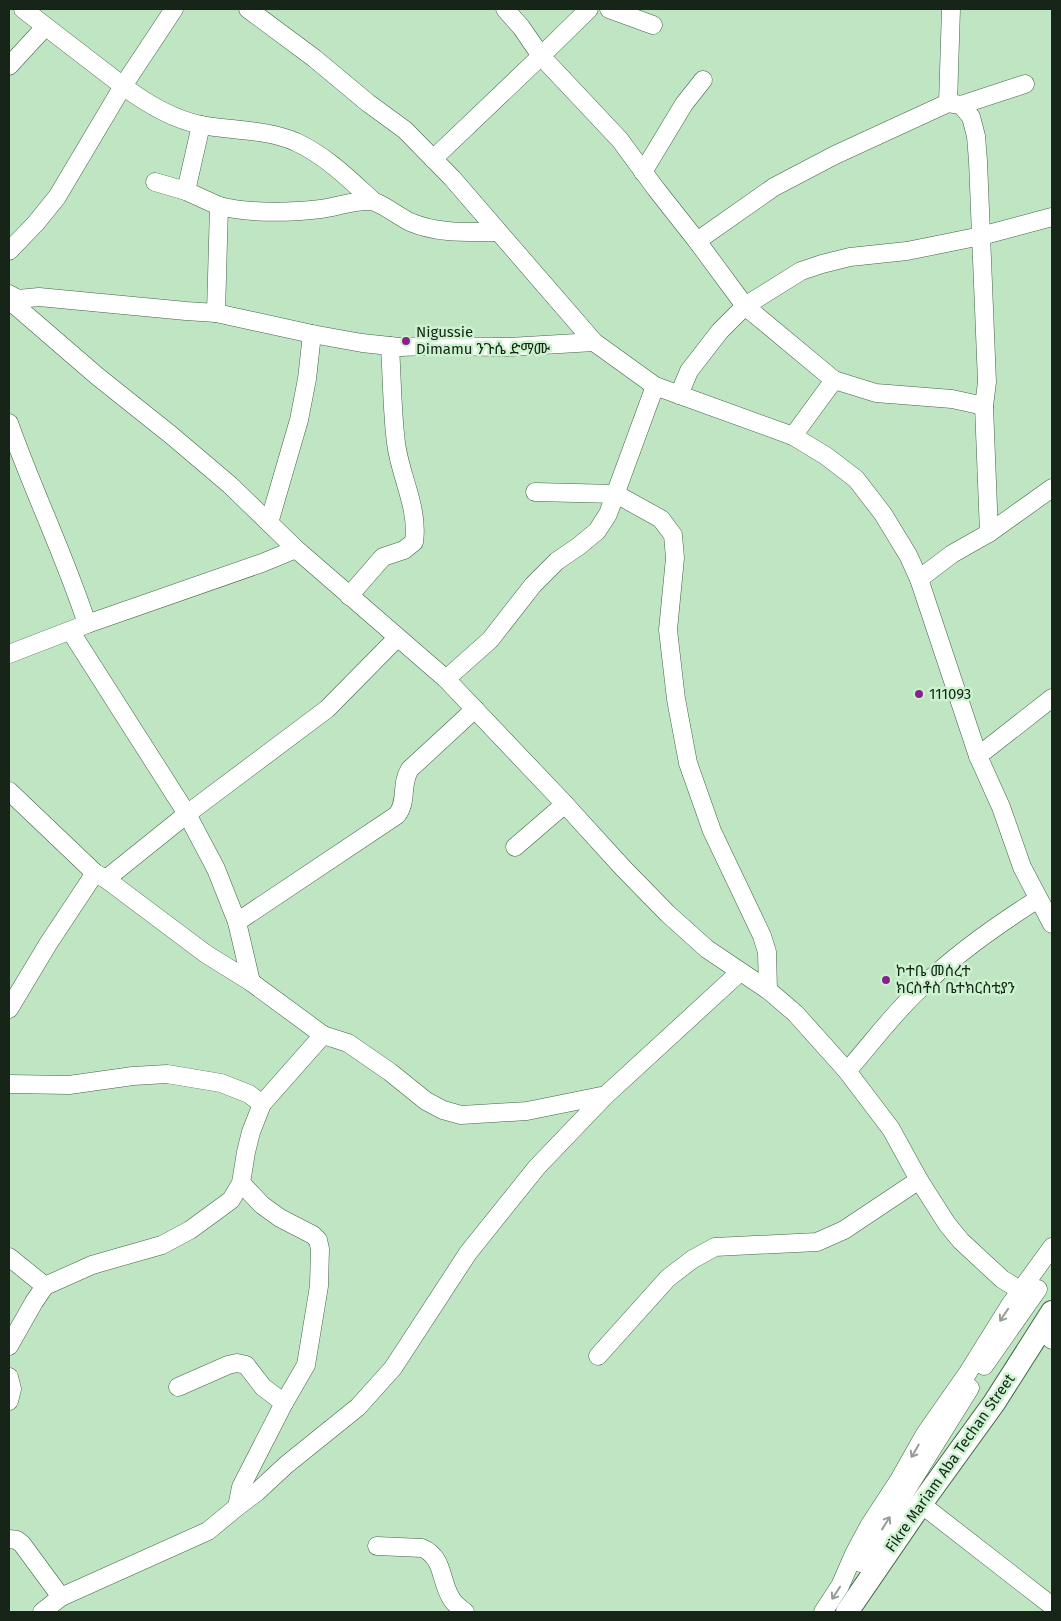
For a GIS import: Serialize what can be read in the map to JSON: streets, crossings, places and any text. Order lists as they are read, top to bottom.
{
  "streets": {
    "main road": ["Fikre Mariam Aba Techan Street"]
  },
  "places": ["Nigussie Dimamu ንጉሴ ድማሙ", "111093", "ኮተቤ መሰረተ ክርስቶስ ቤተክርስቲያን"]
}
